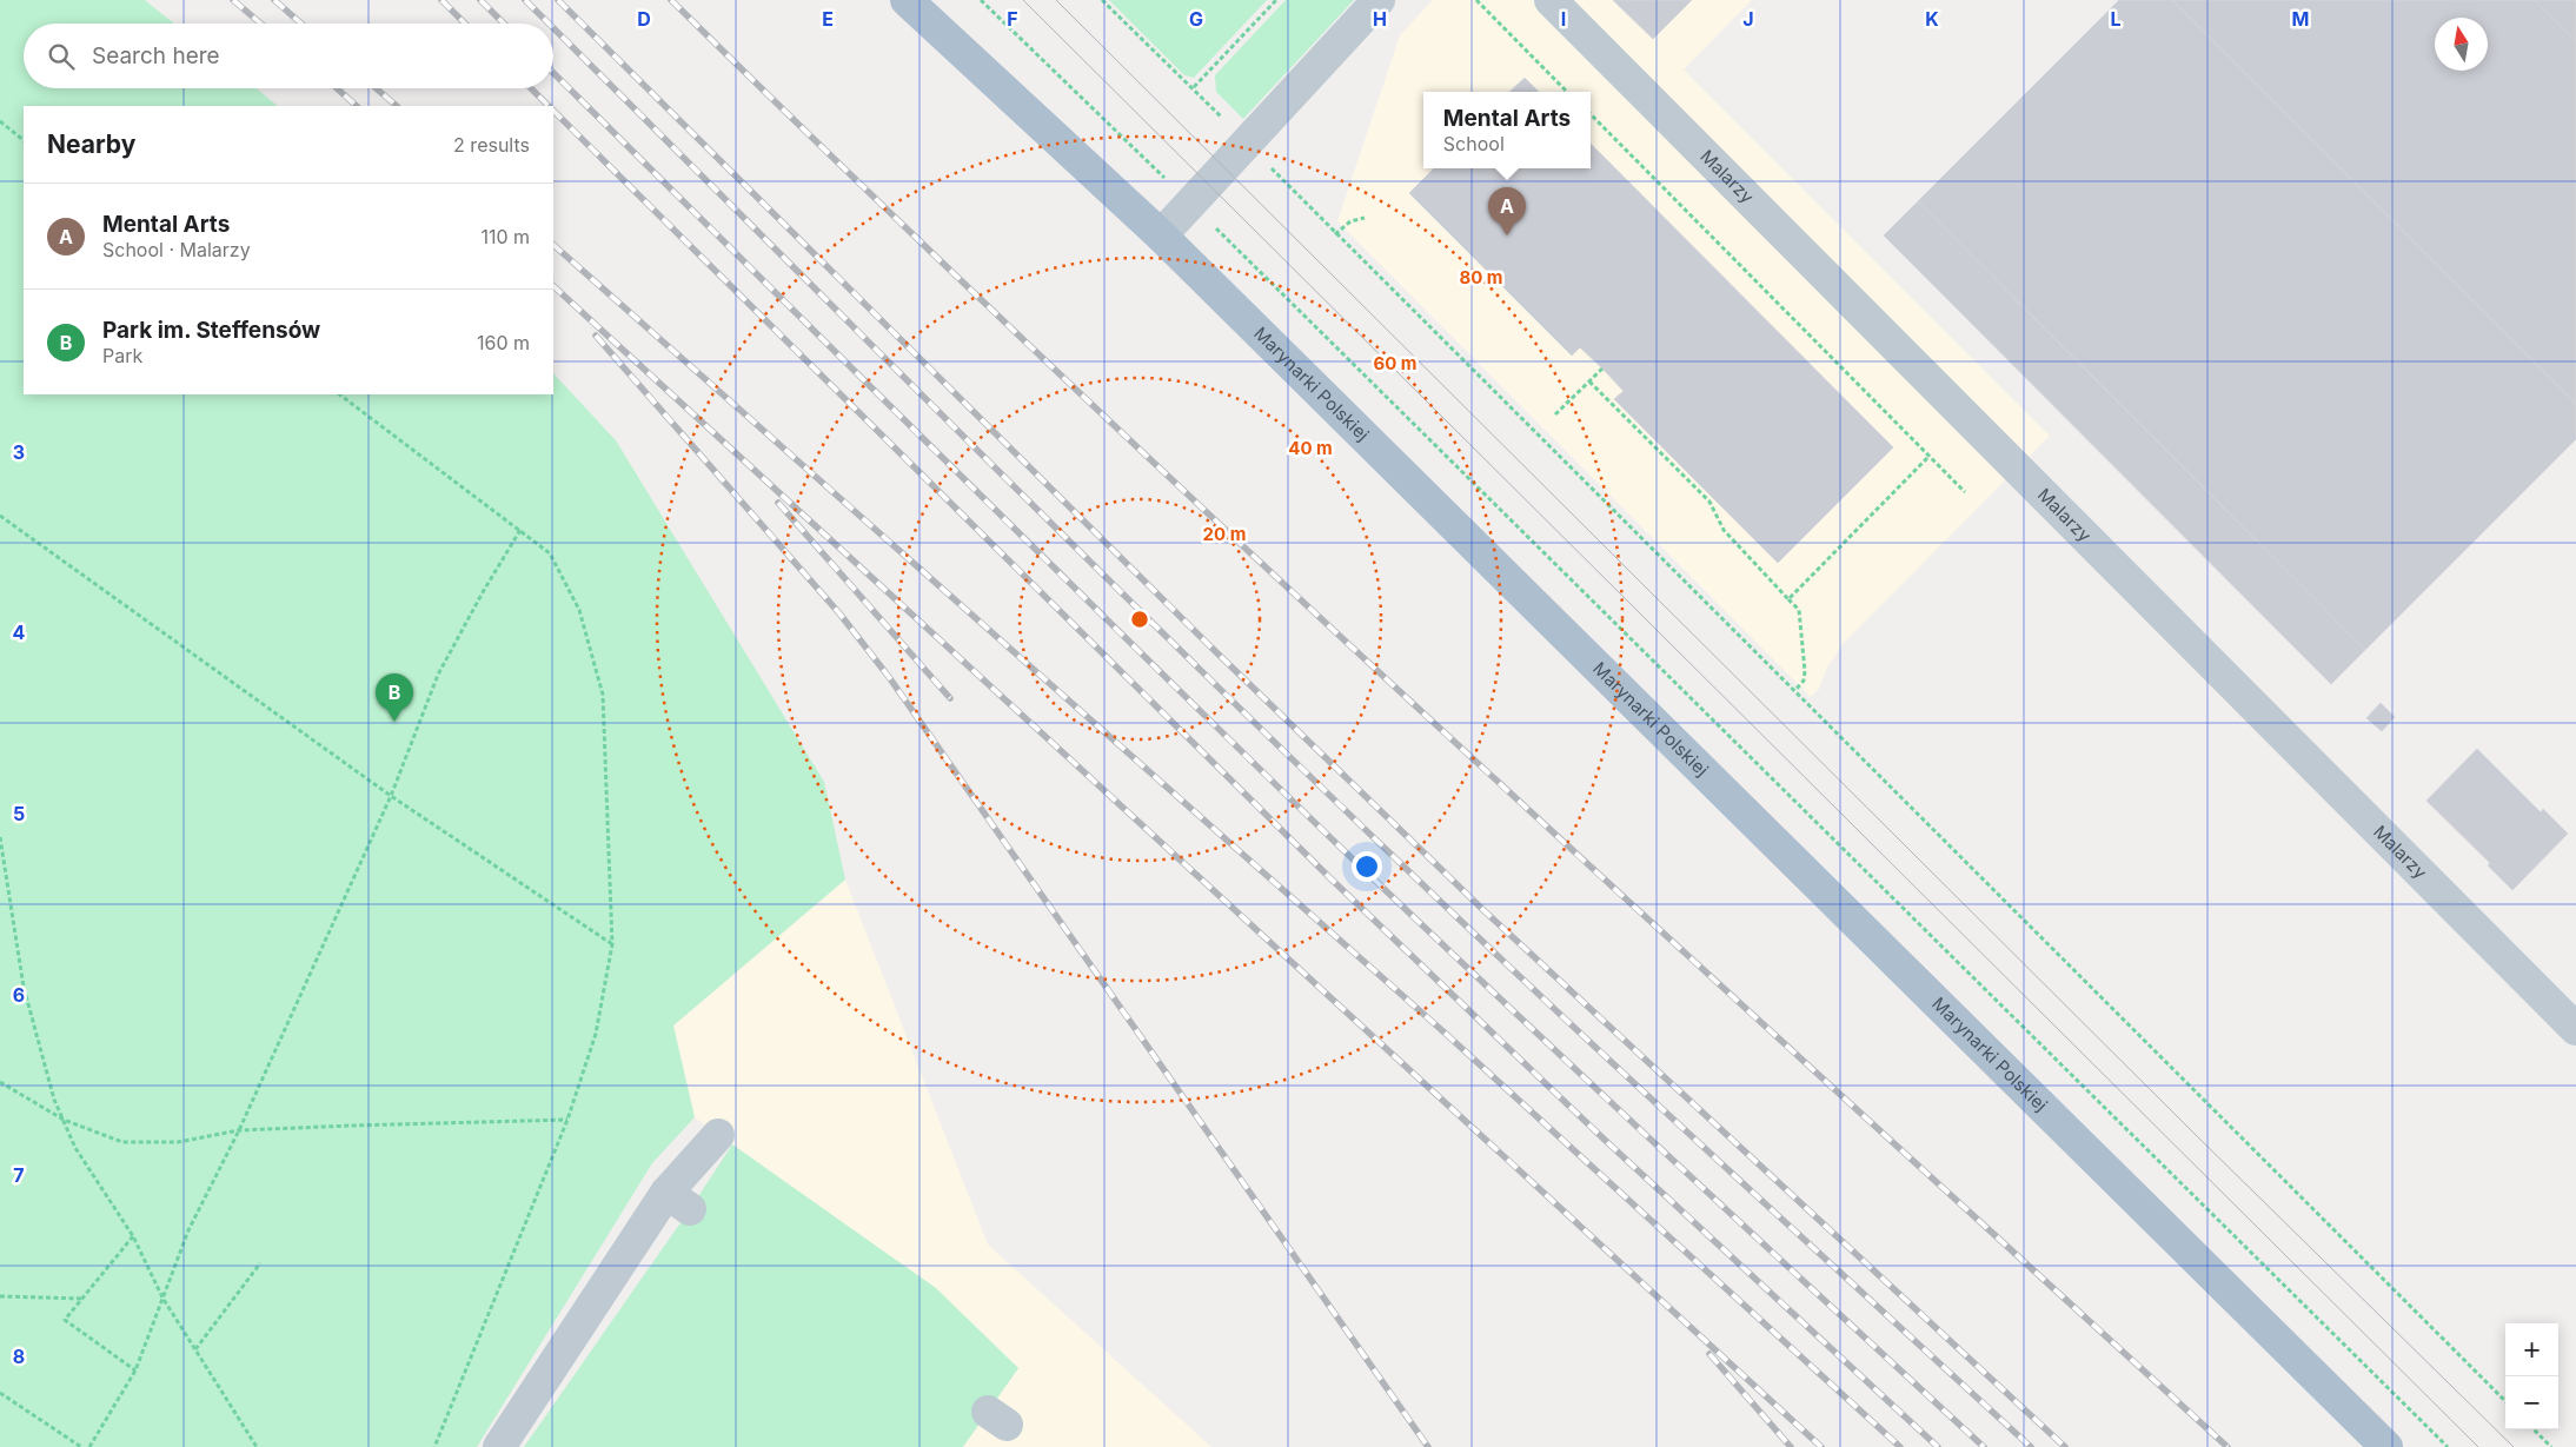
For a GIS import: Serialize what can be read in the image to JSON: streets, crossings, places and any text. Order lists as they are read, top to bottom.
{
  "streets": {
    "main road": ["Marynarki Polskiej"],
    "street": ["Malarzy"]
  },
  "north": "top",
  "page": {
    "search": "Search here",
    "popup": ["Mental Arts", "School"],
    "heading": ["Nearby", "2 results"],
    "list": [
      {
        "mark": "A",
        "name": "Mental Arts",
        "note": "School · Malarzy",
        "value": "110 m"
      },
      {
        "mark": "B",
        "name": "Park im. Steffensów",
        "note": "Park",
        "value": "160 m"
      }
    ],
    "pins": ["A", "B"],
    "map_buttons": ["+", "−"]
  },
  "grid": {
    "columns": [
      "D",
      "E",
      "F",
      "G",
      "H",
      "I",
      "J",
      "K",
      "L",
      "M"
    ],
    "rows": [
      "3",
      "4",
      "5",
      "6",
      "7",
      "8"
    ]
  },
  "rings": [
    "80 m",
    "60 m",
    "40 m",
    "20 m"
  ]
}
